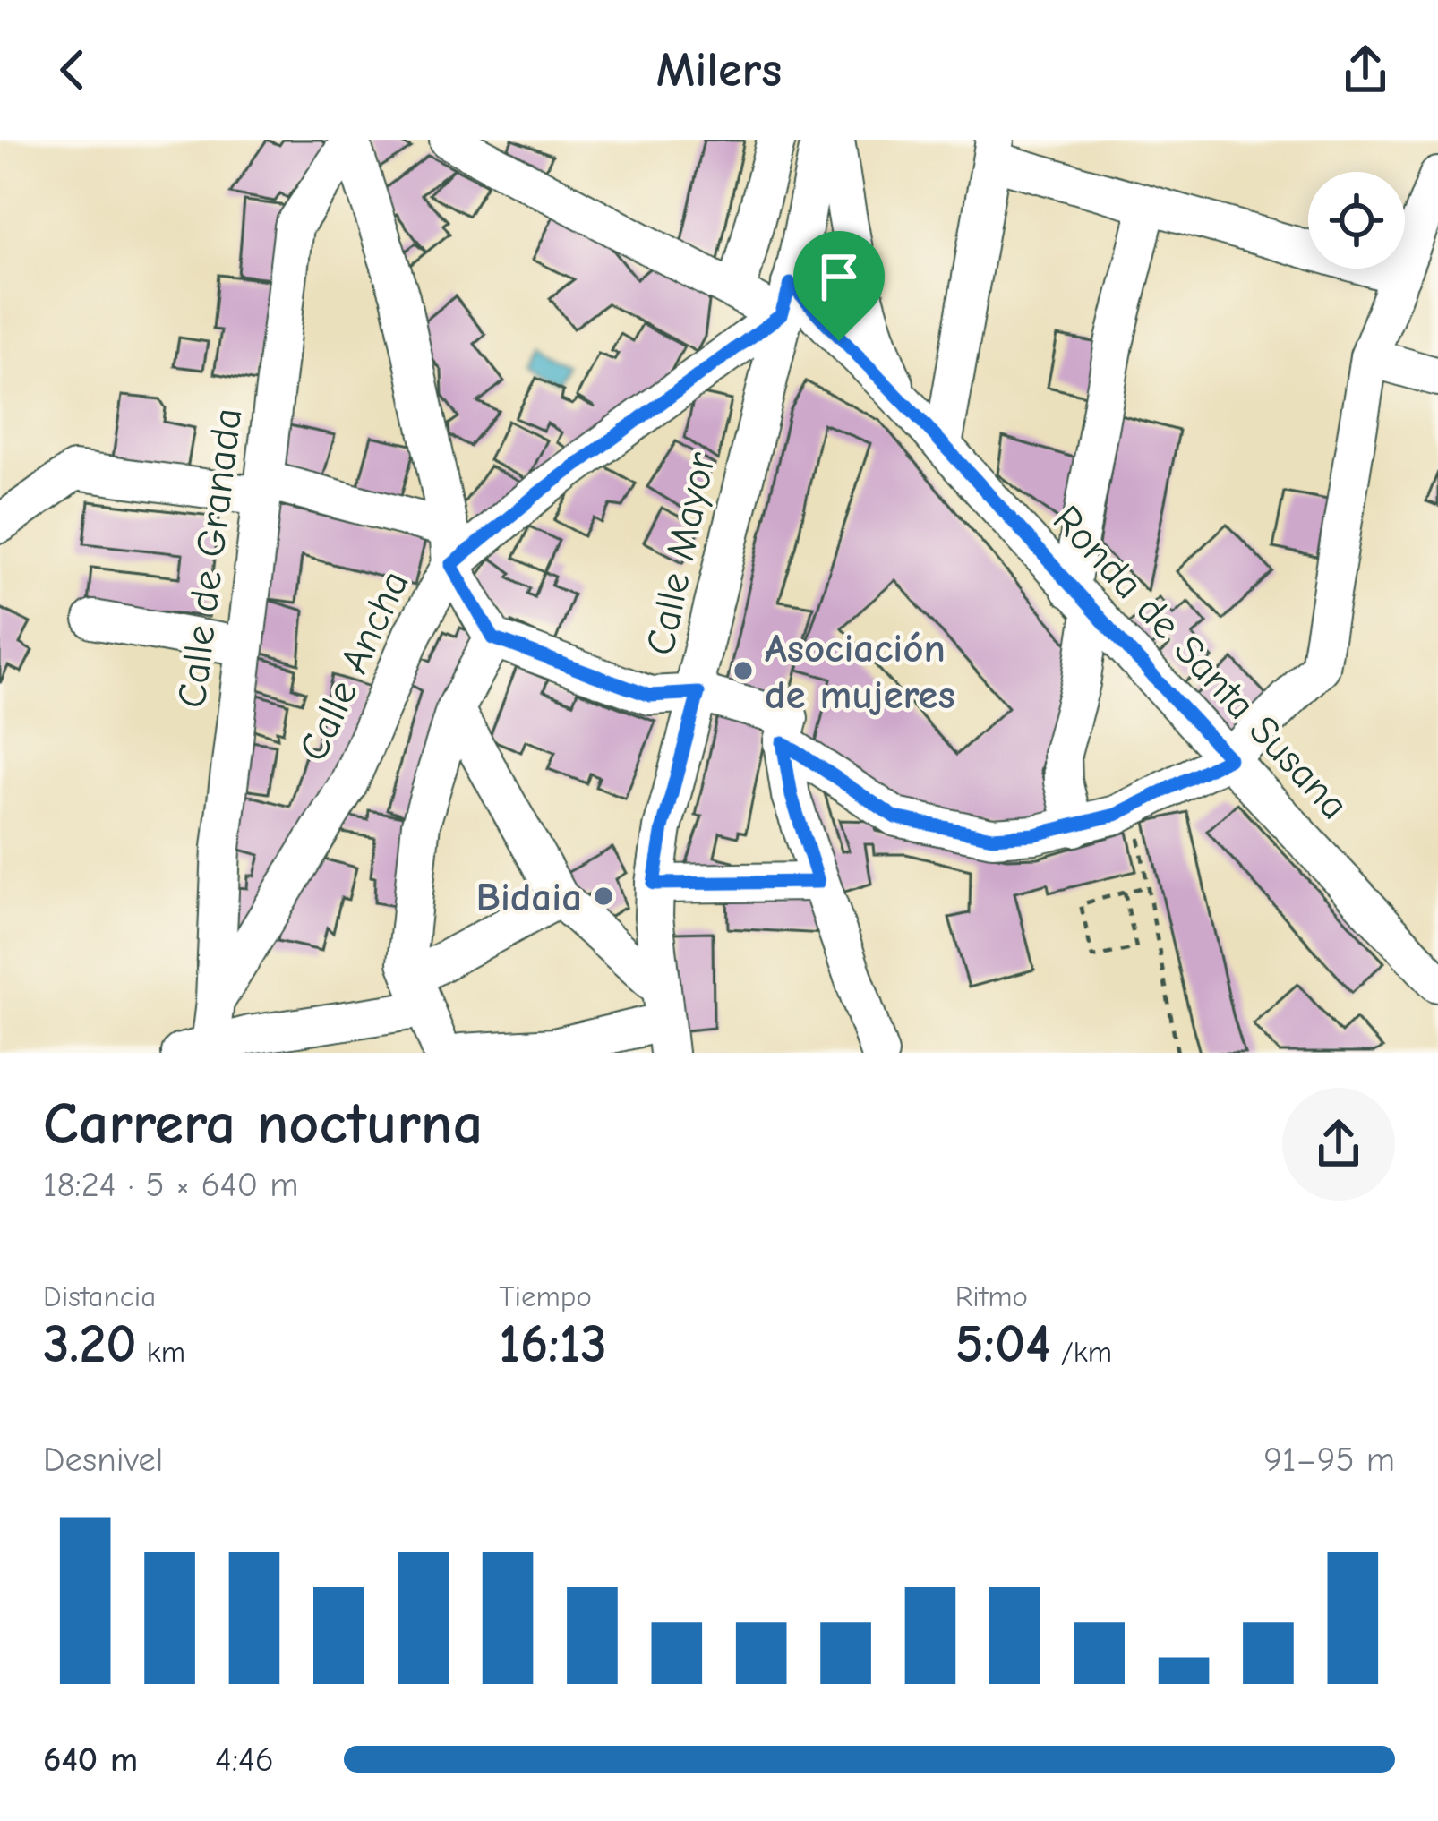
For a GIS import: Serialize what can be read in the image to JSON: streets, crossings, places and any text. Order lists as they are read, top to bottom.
{
  "streets": {
    "street": [
      "Calle Mayor",
      "Calle de Granada",
      "Ronda de Santa Susana",
      "Calle Ancha"
    ]
  },
  "crossings": [
    ["Calle Mayor", "Ronda de Santa Susana"],
    ["Calle Mayor", "Calle Ancha"],
    ["Calle de Granada", "Calle Ancha"],
    ["Ronda de Santa Susana", "Calle Ancha"]
  ],
  "places": ["Asociación de mujeres", "Bidaia"],
  "page": {
    "header": "Milers",
    "heading": ["Carrera nocturna", "18:24 · 5 × 640 m"],
    "stats": [
      ["Distancia", "3.20 km"],
      ["Tiempo", "16:13"],
      ["Ritmo", "5:04 /km"]
    ],
    "chart": ["Desnivel", "91–95 m"],
    "list": [
      {
        "name": "640 m",
        "note": "4:46"
      }
    ]
  }
}
